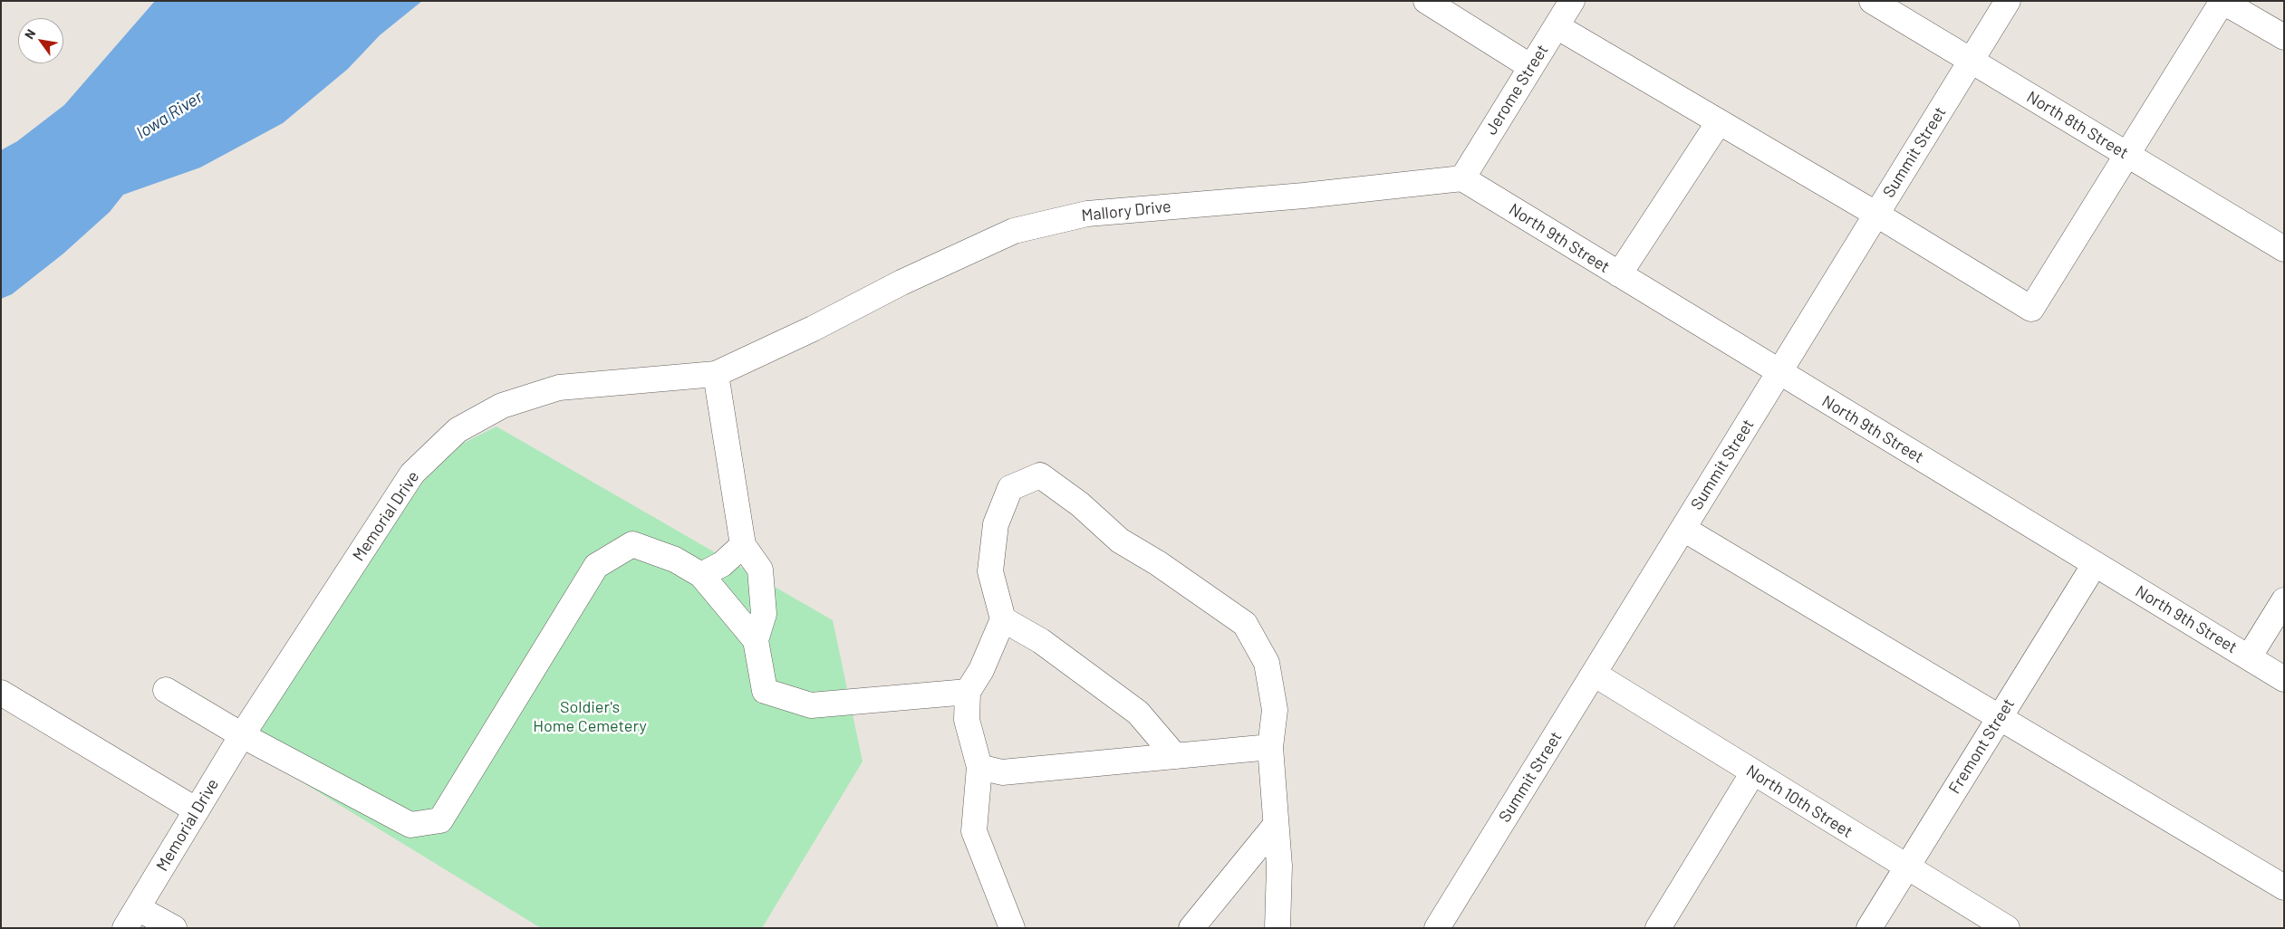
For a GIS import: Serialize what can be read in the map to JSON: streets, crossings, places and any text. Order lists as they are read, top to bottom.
{
  "streets": {
    "street": [
      "Jerome Street",
      "North 8th Street",
      "Summit Street",
      "Mallory Drive",
      "North 9th Street",
      "Memorial Drive",
      "Fremont Street",
      "North 10th Street"
    ]
  },
  "crossings": [
    ["Jerome Street", "Mallory Drive"],
    ["Jerome Street", "North 9th Street"],
    ["North 8th Street", "Summit Street"],
    ["Summit Street", "North 9th Street"],
    ["Summit Street", "North 10th Street"],
    ["Mallory Drive", "North 9th Street"],
    ["Mallory Drive", "Memorial Drive"],
    ["North 9th Street", "Fremont Street"],
    ["Fremont Street", "North 10th Street"]
  ],
  "water": ["Iowa River"],
  "parks": ["Soldier's Home Cemetery"],
  "north": "top left"
}
